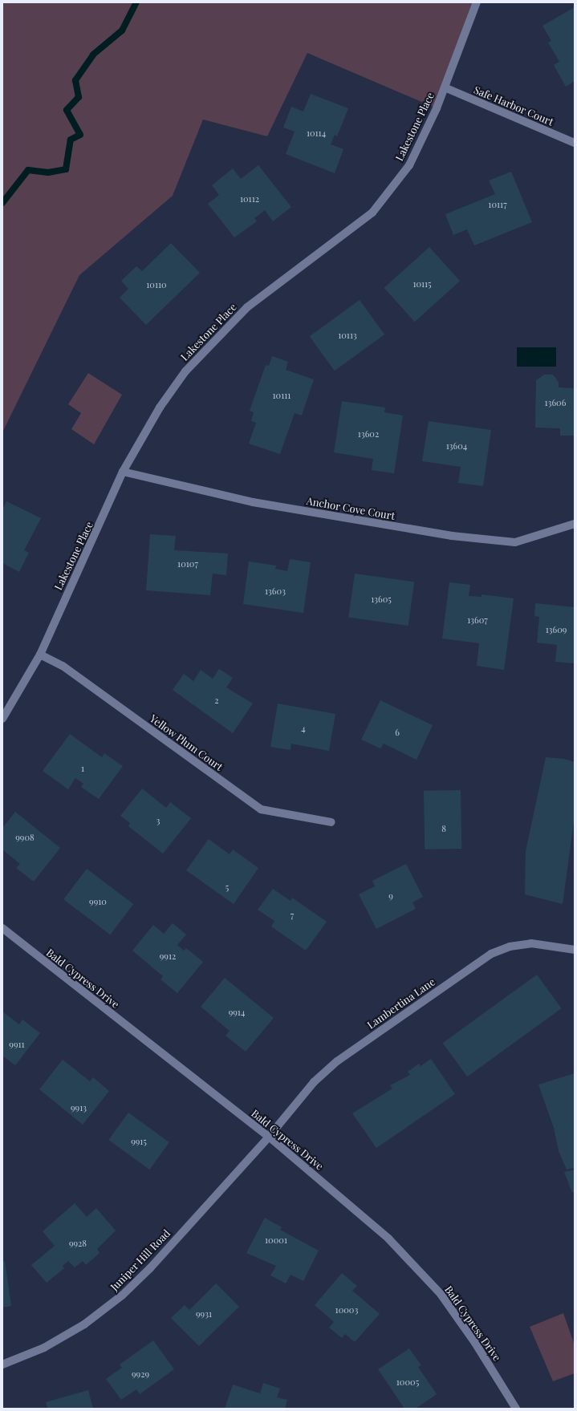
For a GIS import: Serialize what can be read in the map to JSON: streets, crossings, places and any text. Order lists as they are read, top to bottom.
{
  "streets": {
    "street": [
      "Safe Harbor Court",
      "Lakestone Place",
      "Anchor Cove Court",
      "Yellow Plum Court",
      "Bald Cypress Drive",
      "Lambertina Lane",
      "Juniper Hill Road"
    ]
  },
  "crossings": [
    ["Safe Harbor Court", "Lakestone Place"],
    ["Lakestone Place", "Anchor Cove Court"],
    ["Lakestone Place", "Yellow Plum Court"],
    ["Bald Cypress Drive", "Lambertina Lane"],
    ["Bald Cypress Drive", "Juniper Hill Road"],
    ["Lambertina Lane", "Juniper Hill Road"]
  ],
  "house_numbers": [
    "10114",
    "10112",
    "10117",
    "10115",
    "10110",
    "10113",
    "10111",
    "13606",
    "13602",
    "13604",
    "10107",
    "13603",
    "13605",
    "13607",
    "13609",
    "2",
    "4",
    "6",
    "1",
    "3",
    "8",
    "9908",
    "5",
    "9",
    "9910",
    "7",
    "9912",
    "9914",
    "9911",
    "9913",
    "9915",
    "10001",
    "9928",
    "10003",
    "9931",
    "9929",
    "10005"
  ]
}
